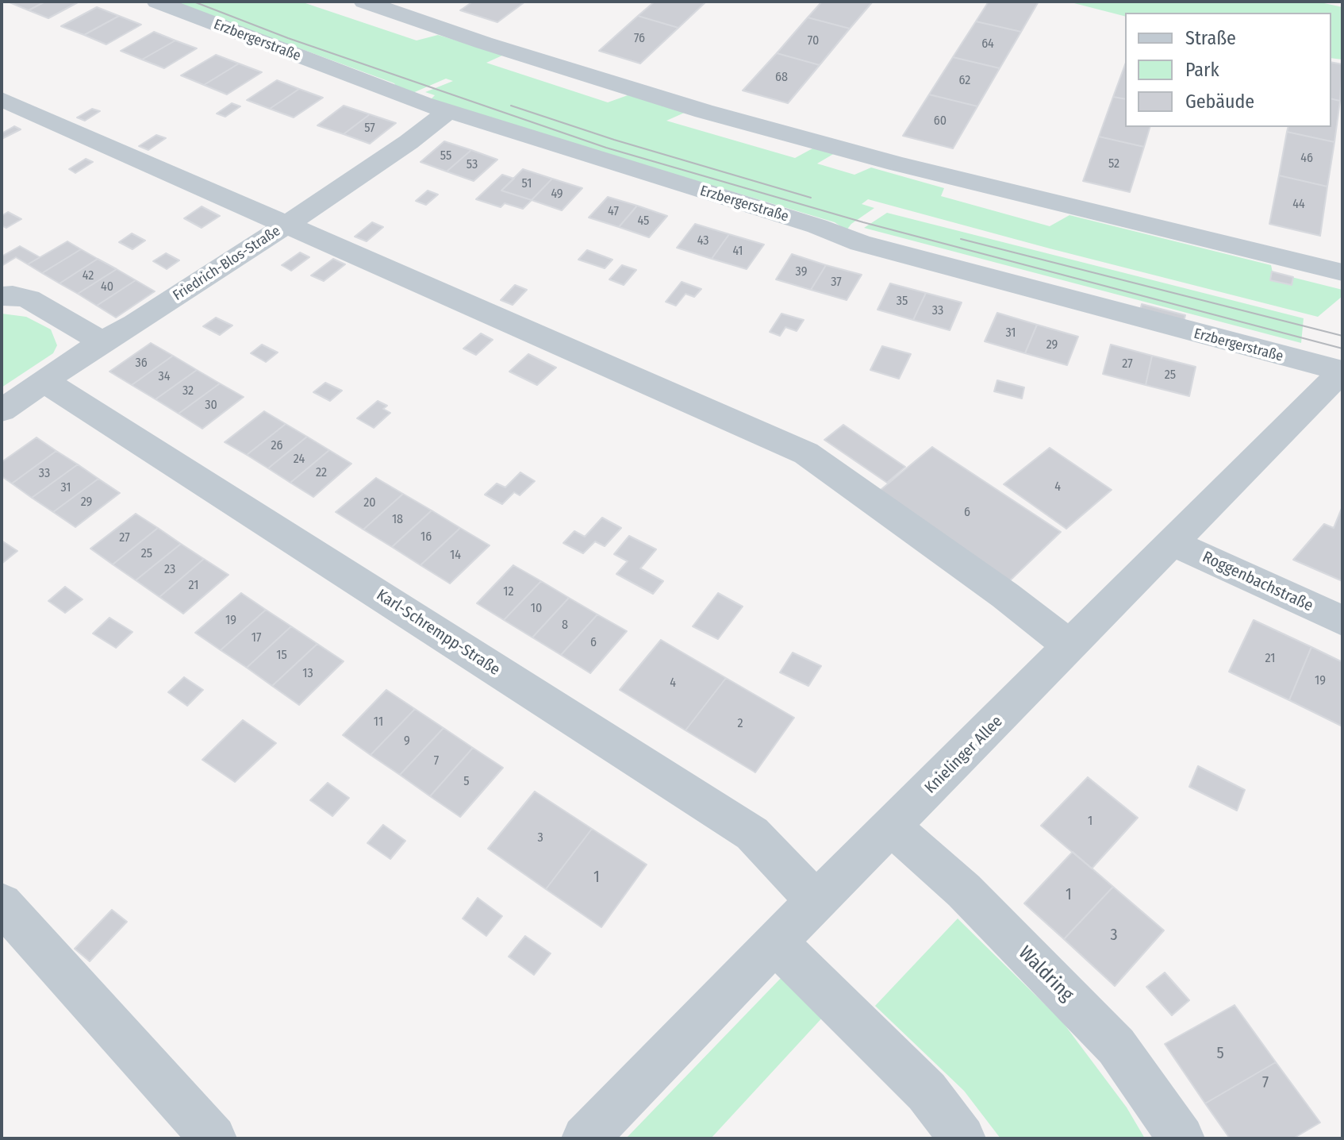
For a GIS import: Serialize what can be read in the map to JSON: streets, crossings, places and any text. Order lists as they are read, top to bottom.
{
  "streets": {
    "street": [
      "Erzbergerstraße",
      "Friedrich-Blos-Straße",
      "Roggenbachstraße",
      "Karl-Schrempp-Straße",
      "Knielinger Allee",
      "Waldring"
    ]
  },
  "crossings": [
    ["Erzbergerstraße", "Friedrich-Blos-Straße"],
    ["Erzbergerstraße", "Knielinger Allee"],
    ["Friedrich-Blos-Straße", "Karl-Schrempp-Straße"],
    ["Roggenbachstraße", "Knielinger Allee"],
    ["Karl-Schrempp-Straße", "Knielinger Allee"],
    ["Knielinger Allee", "Waldring"]
  ],
  "house_numbers": [
    "76",
    "70",
    "64",
    "68",
    "62",
    "60",
    "57",
    "55",
    "46",
    "52",
    "53",
    "51",
    "49",
    "44",
    "47",
    "45",
    "43",
    "41",
    "39",
    "42",
    "37",
    "40",
    "35",
    "33",
    "31",
    "29",
    "36",
    "27",
    "25",
    "34",
    "32",
    "30",
    "26",
    "24",
    "22",
    "33",
    "4",
    "31",
    "29",
    "20",
    "6",
    "18",
    "16",
    "27",
    "25",
    "14",
    "23",
    "21",
    "12",
    "10",
    "19",
    "8",
    "17",
    "6",
    "15",
    "21",
    "13",
    "19",
    "4",
    "11",
    "2",
    "9",
    "7",
    "5",
    "1",
    "3",
    "1",
    "1",
    "3",
    "5",
    "7"
  ],
  "legend": ["Straße", "Park", "Gebäude"]
}
